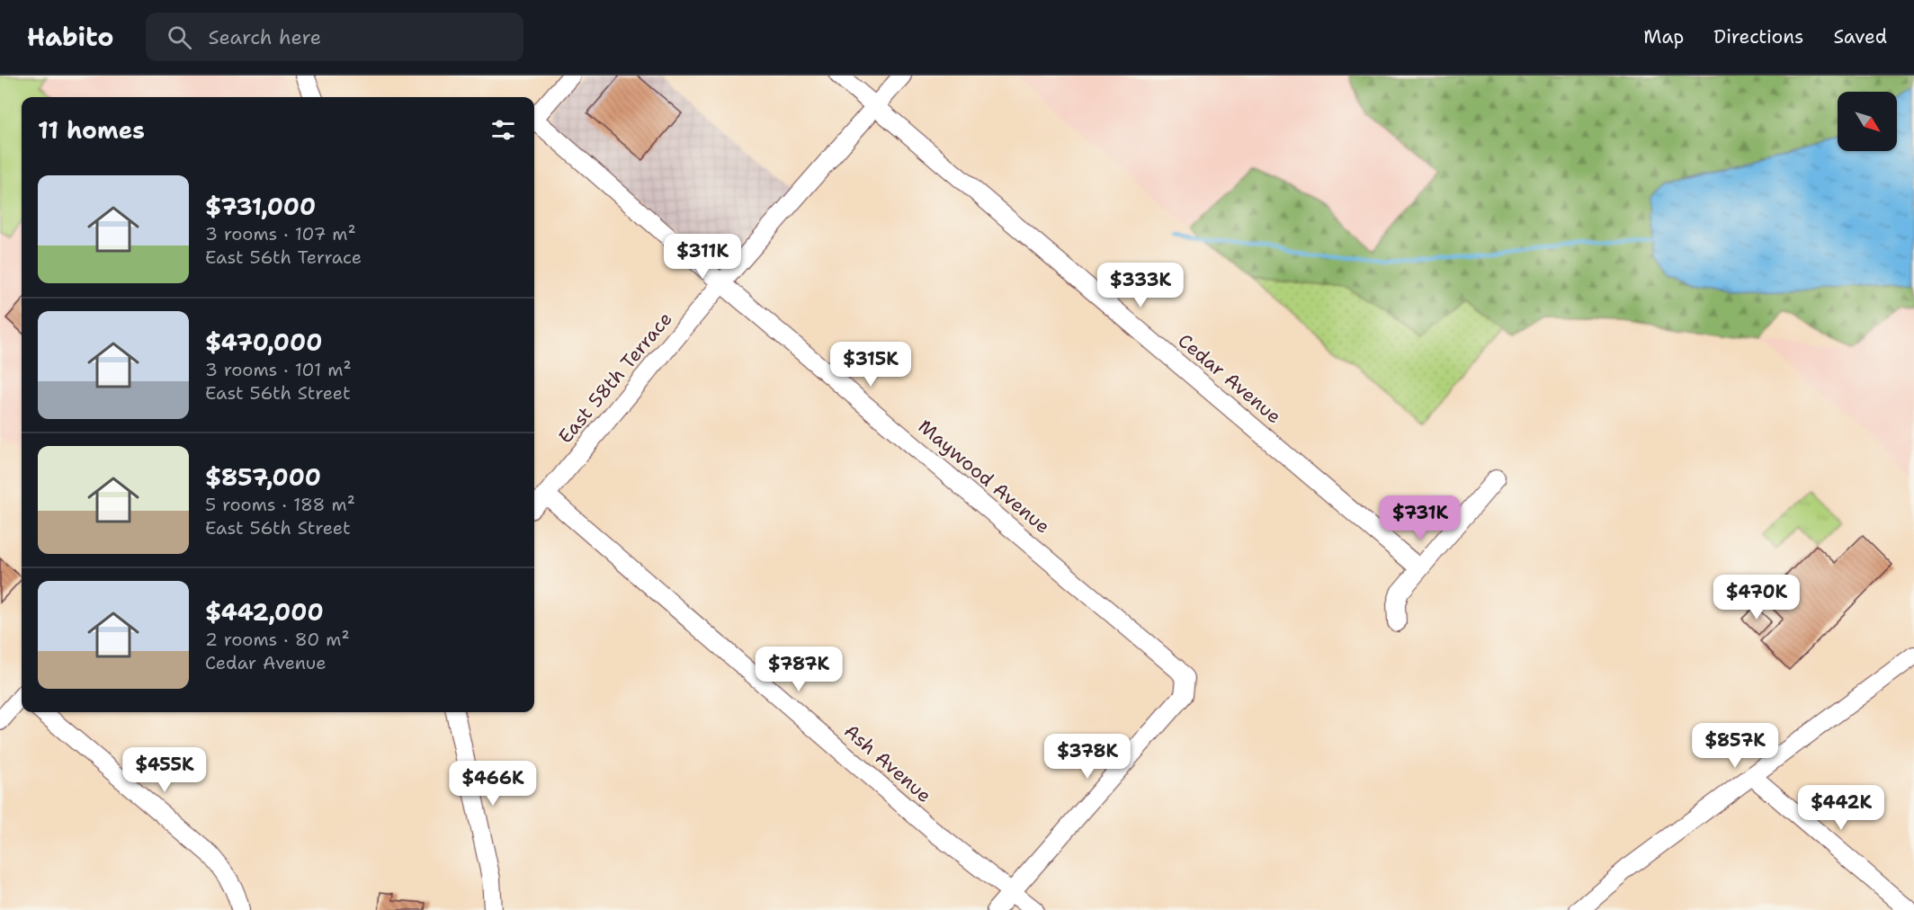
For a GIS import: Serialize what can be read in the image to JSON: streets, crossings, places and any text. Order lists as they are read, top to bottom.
{
  "streets": {
    "street": [
      "East 58th Terrace",
      "Cedar Avenue",
      "Maywood Avenue",
      "Ash Avenue"
    ]
  },
  "crossings": [
    ["East 58th Terrace", "Cedar Avenue"],
    ["East 58th Terrace", "Maywood Avenue"],
    ["East 58th Terrace", "Ash Avenue"],
    ["Maywood Avenue", "Ash Avenue"]
  ],
  "north": "bottom right",
  "page": {
    "header": "Habito",
    "search": "Search here",
    "nav": ["Map", "Directions", "Saved"],
    "heading": "11 homes",
    "list": [
      {
        "name": "$731,000",
        "note": "3 rooms · 107 m² · East 56th Terrace"
      },
      {
        "name": "$470,000",
        "note": "3 rooms · 101 m² · East 56th Street"
      },
      {
        "name": "$857,000",
        "note": "5 rooms · 188 m² · East 56th Street"
      },
      {
        "name": "$442,000",
        "note": "2 rooms · 80 m² · Cedar Avenue"
      }
    ],
    "price": [
      "$311K",
      "$333K",
      "$315K",
      "$731K",
      "$470K",
      "$787K",
      "$857K",
      "$378K",
      "$455K",
      "$466K",
      "$442K"
    ]
  }
}
